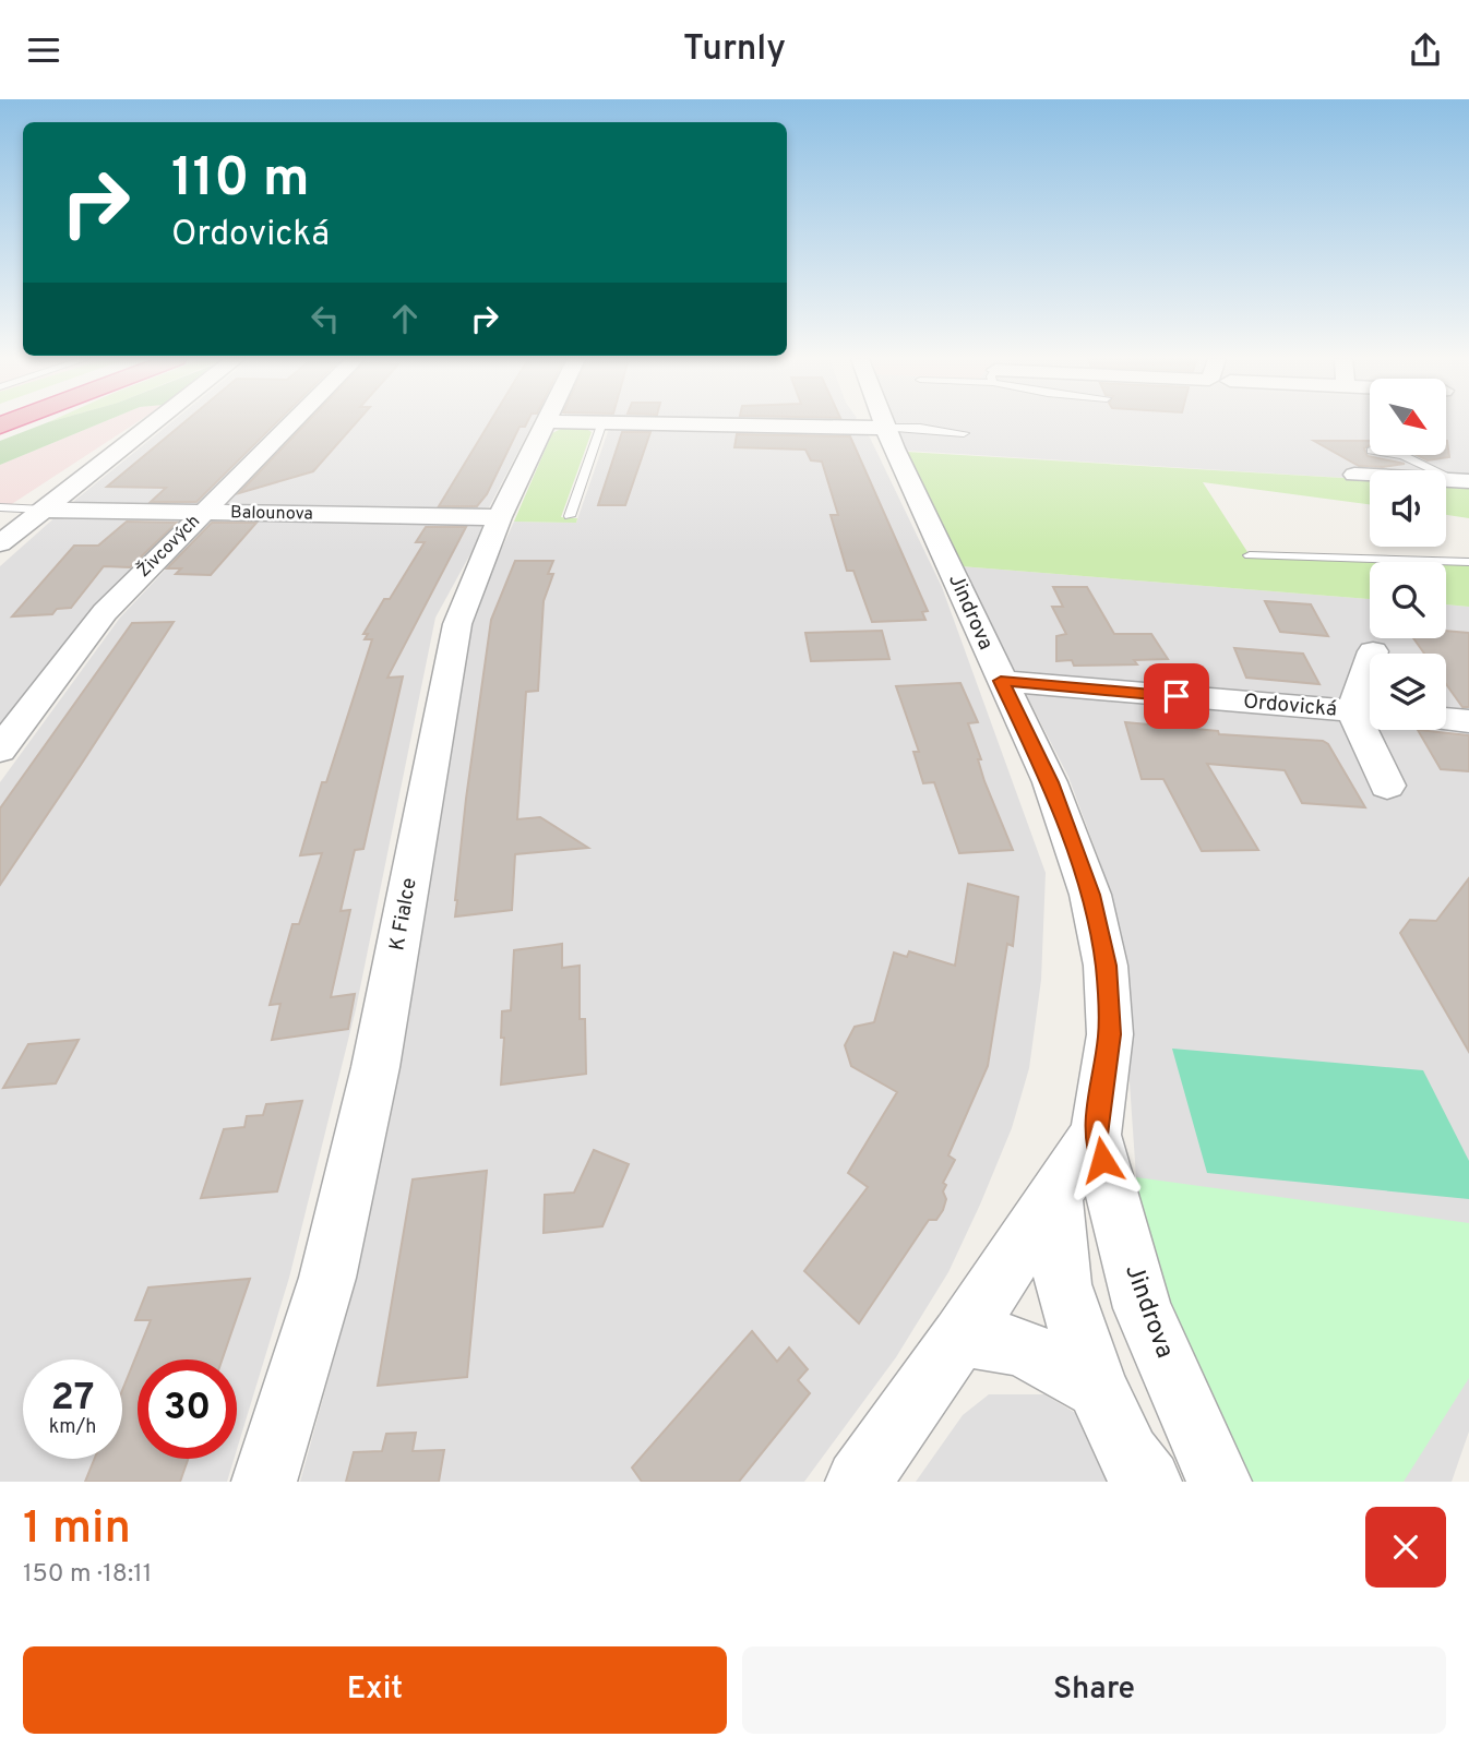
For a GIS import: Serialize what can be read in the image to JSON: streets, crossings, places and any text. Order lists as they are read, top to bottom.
{
  "streets": {
    "street": [
      "Balounova",
      "Živcových",
      "Jindrova",
      "Ordovická",
      "K Fialce"
    ]
  },
  "crossings": [
    ["Balounova", "Živcových"],
    ["Balounova", "K Fialce"],
    ["Jindrova", "Ordovická"]
  ],
  "north": "bottom right",
  "page": {
    "header": "Turnly",
    "turn": ["110 m", "Ordovická"],
    "speed": "27 km/h",
    "limit": "30",
    "heading": ["1 min", "150 m · 18:11"],
    "buttons": ["Exit", "Share"]
  }
}
